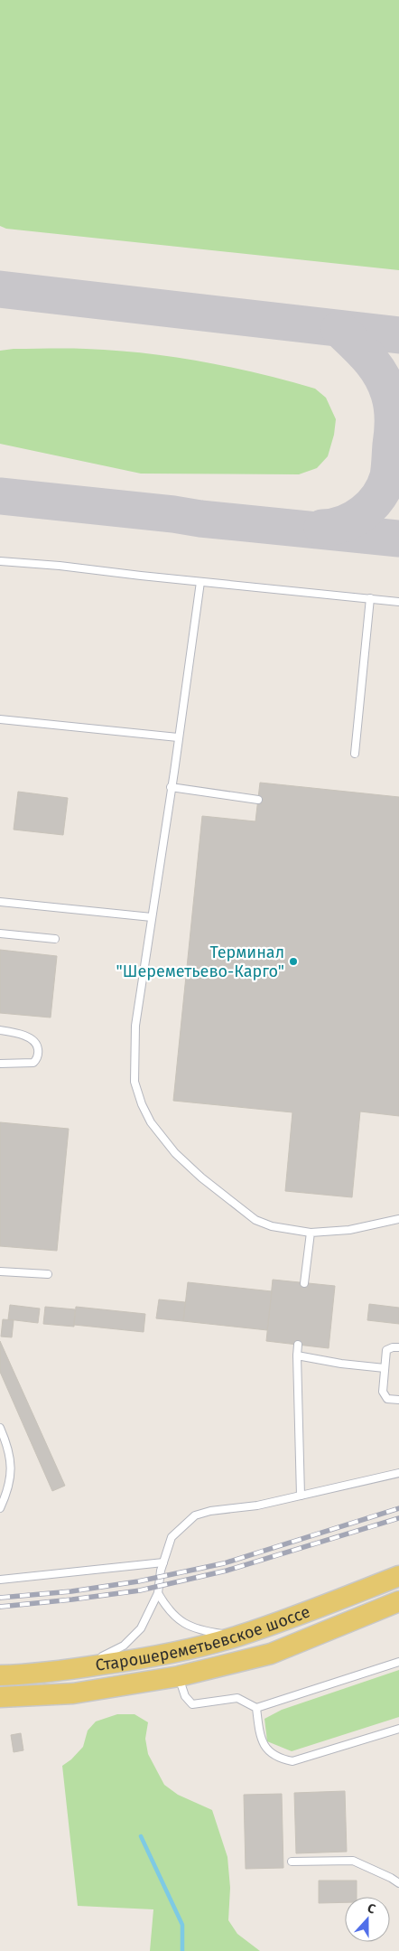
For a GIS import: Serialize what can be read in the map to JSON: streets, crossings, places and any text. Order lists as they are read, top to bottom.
{
  "streets": {
    "main road": ["Старошереметьевское шоссе"]
  },
  "places": ["Терминал \"Шереметьево-Карго\""],
  "north": "top"
}
